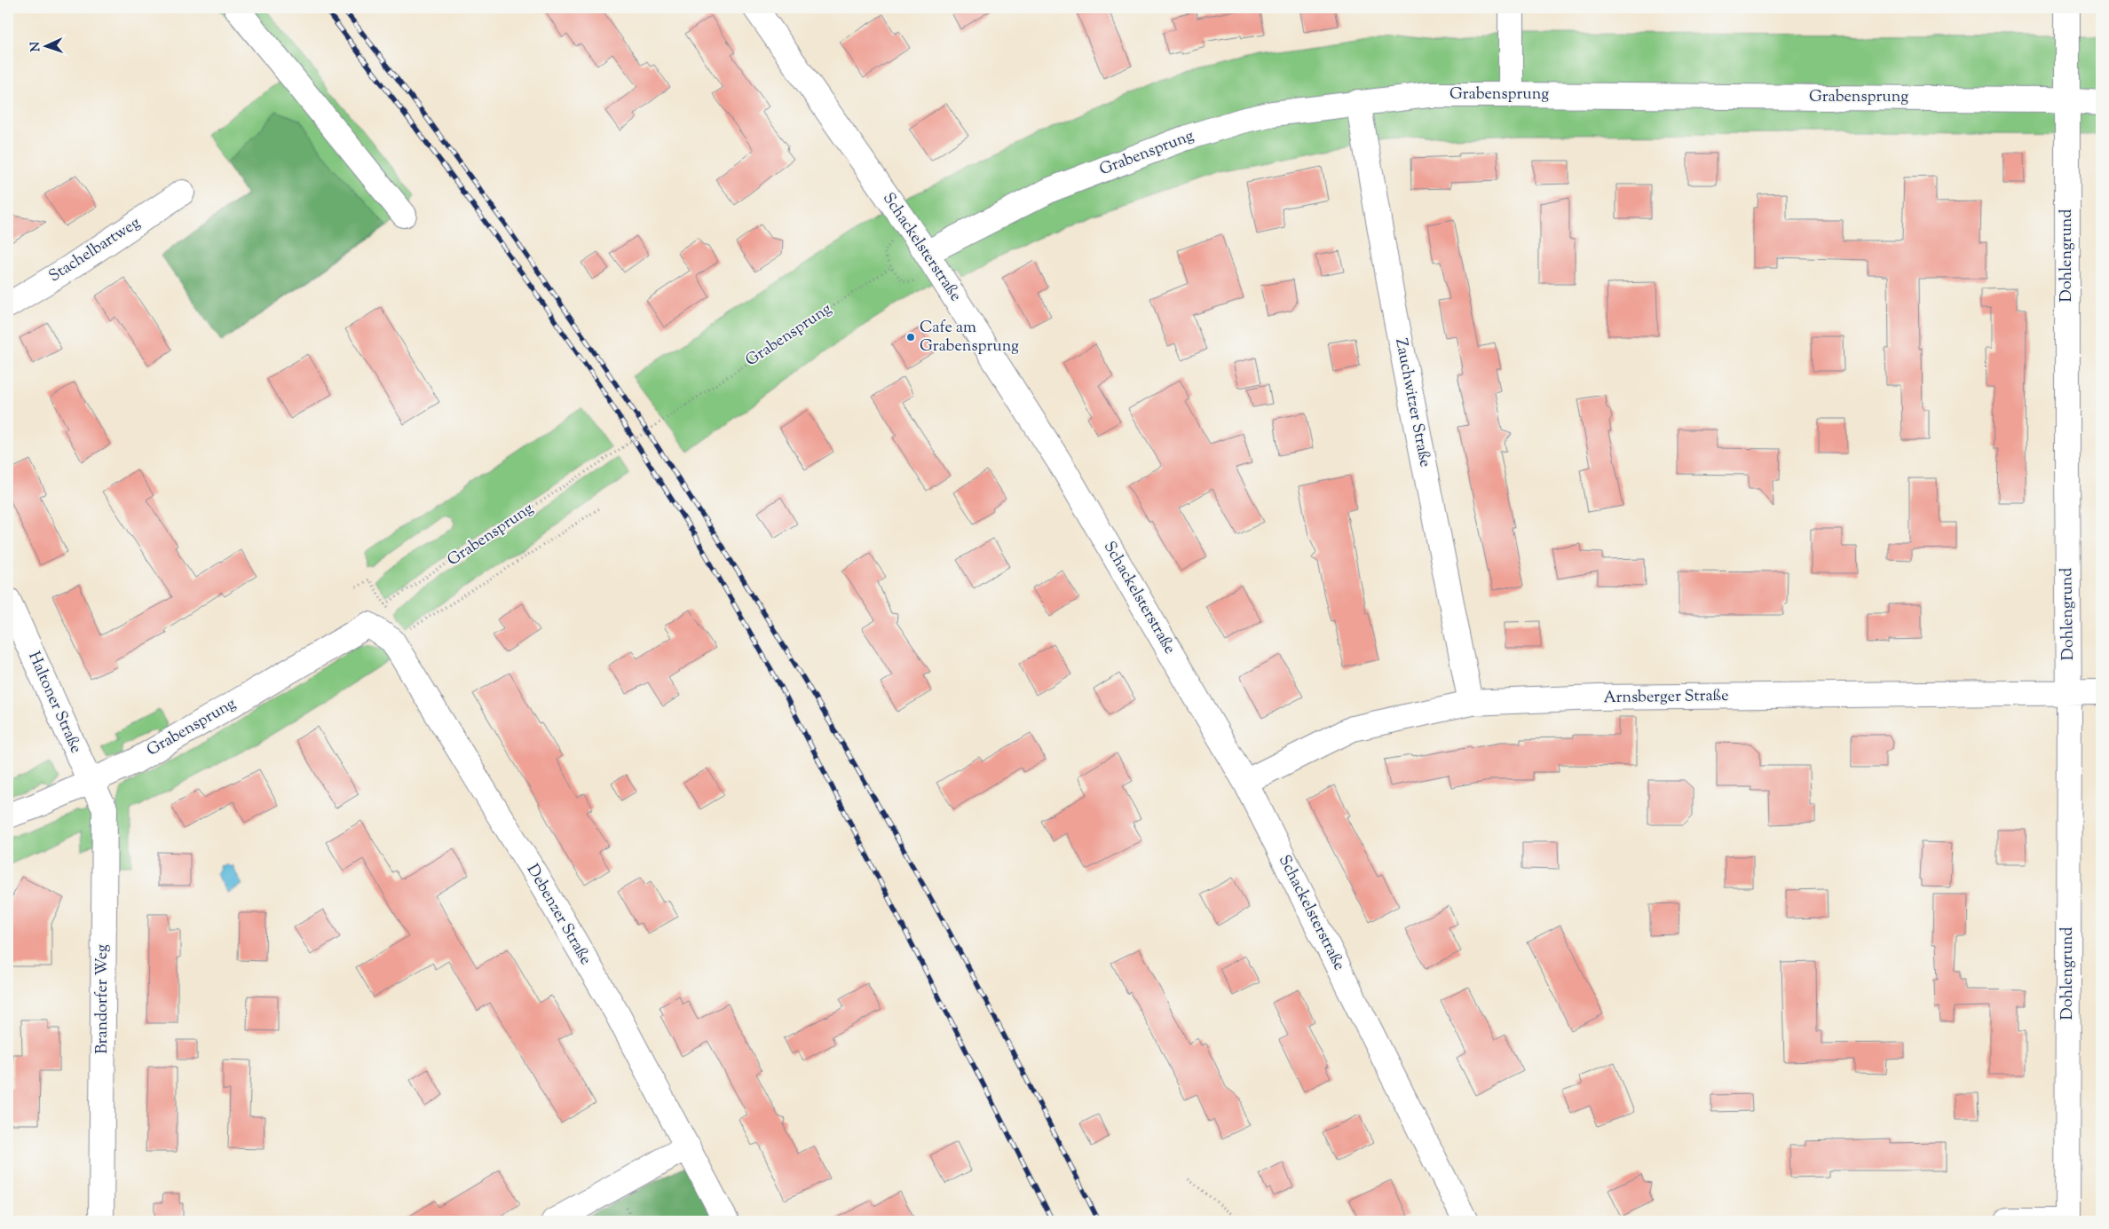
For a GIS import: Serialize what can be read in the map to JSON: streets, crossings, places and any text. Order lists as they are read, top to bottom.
{
  "streets": {
    "street": [
      "Grabensprung",
      "Schackelsterstraße",
      "Stachelbartweg",
      "Dohlengrund",
      "Zauchwitzer Straße",
      "Arnsberger Straße",
      "Haltoner Straße",
      "Debenzer Straße",
      "Brandorfer Weg"
    ]
  },
  "crossings": [
    ["Grabensprung", "Schackelsterstraße"],
    ["Grabensprung", "Dohlengrund"],
    ["Grabensprung", "Zauchwitzer Straße"],
    ["Grabensprung", "Haltoner Straße"],
    ["Grabensprung", "Debenzer Straße"],
    ["Grabensprung", "Brandorfer Weg"],
    ["Schackelsterstraße", "Arnsberger Straße"],
    ["Dohlengrund", "Arnsberger Straße"],
    ["Zauchwitzer Straße", "Arnsberger Straße"],
    ["Haltoner Straße", "Brandorfer Weg"]
  ],
  "places": ["Cafe am Grabensprung"],
  "north": "left"
}
